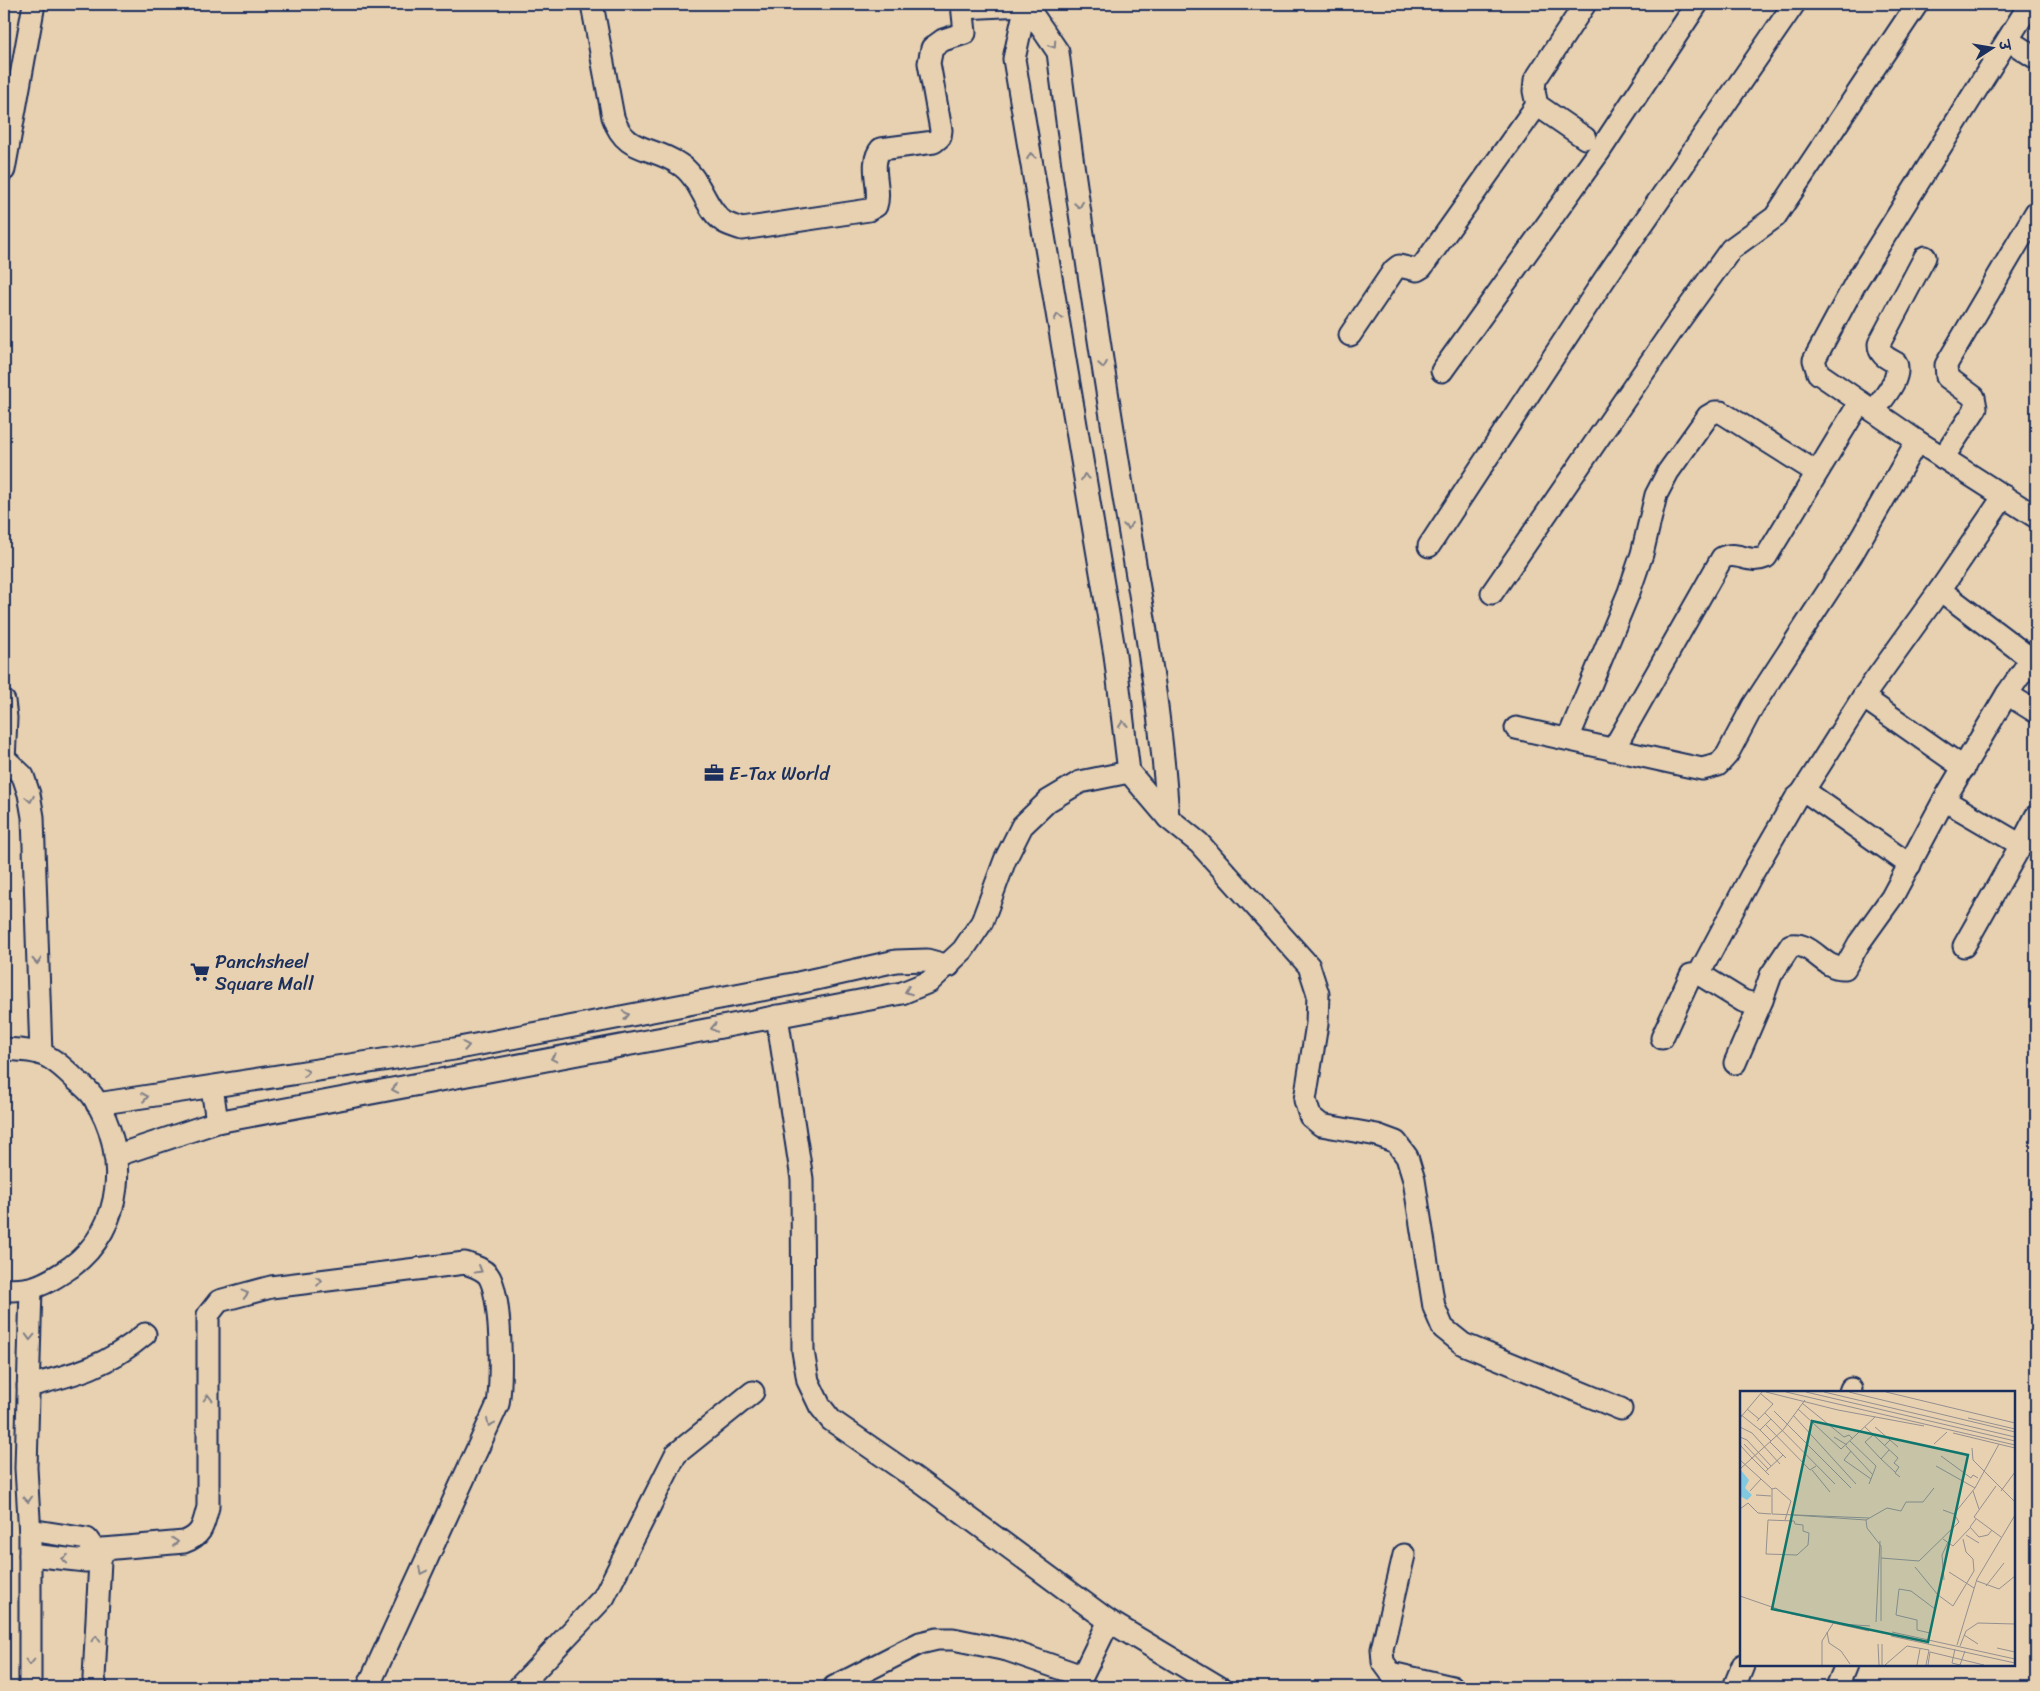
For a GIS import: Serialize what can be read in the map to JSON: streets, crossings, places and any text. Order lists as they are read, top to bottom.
{
  "places": {
    "office": ["E-Tax World"],
    "supermarket": ["Panchsheel Square Mall"]
  },
  "north": "right"
}
